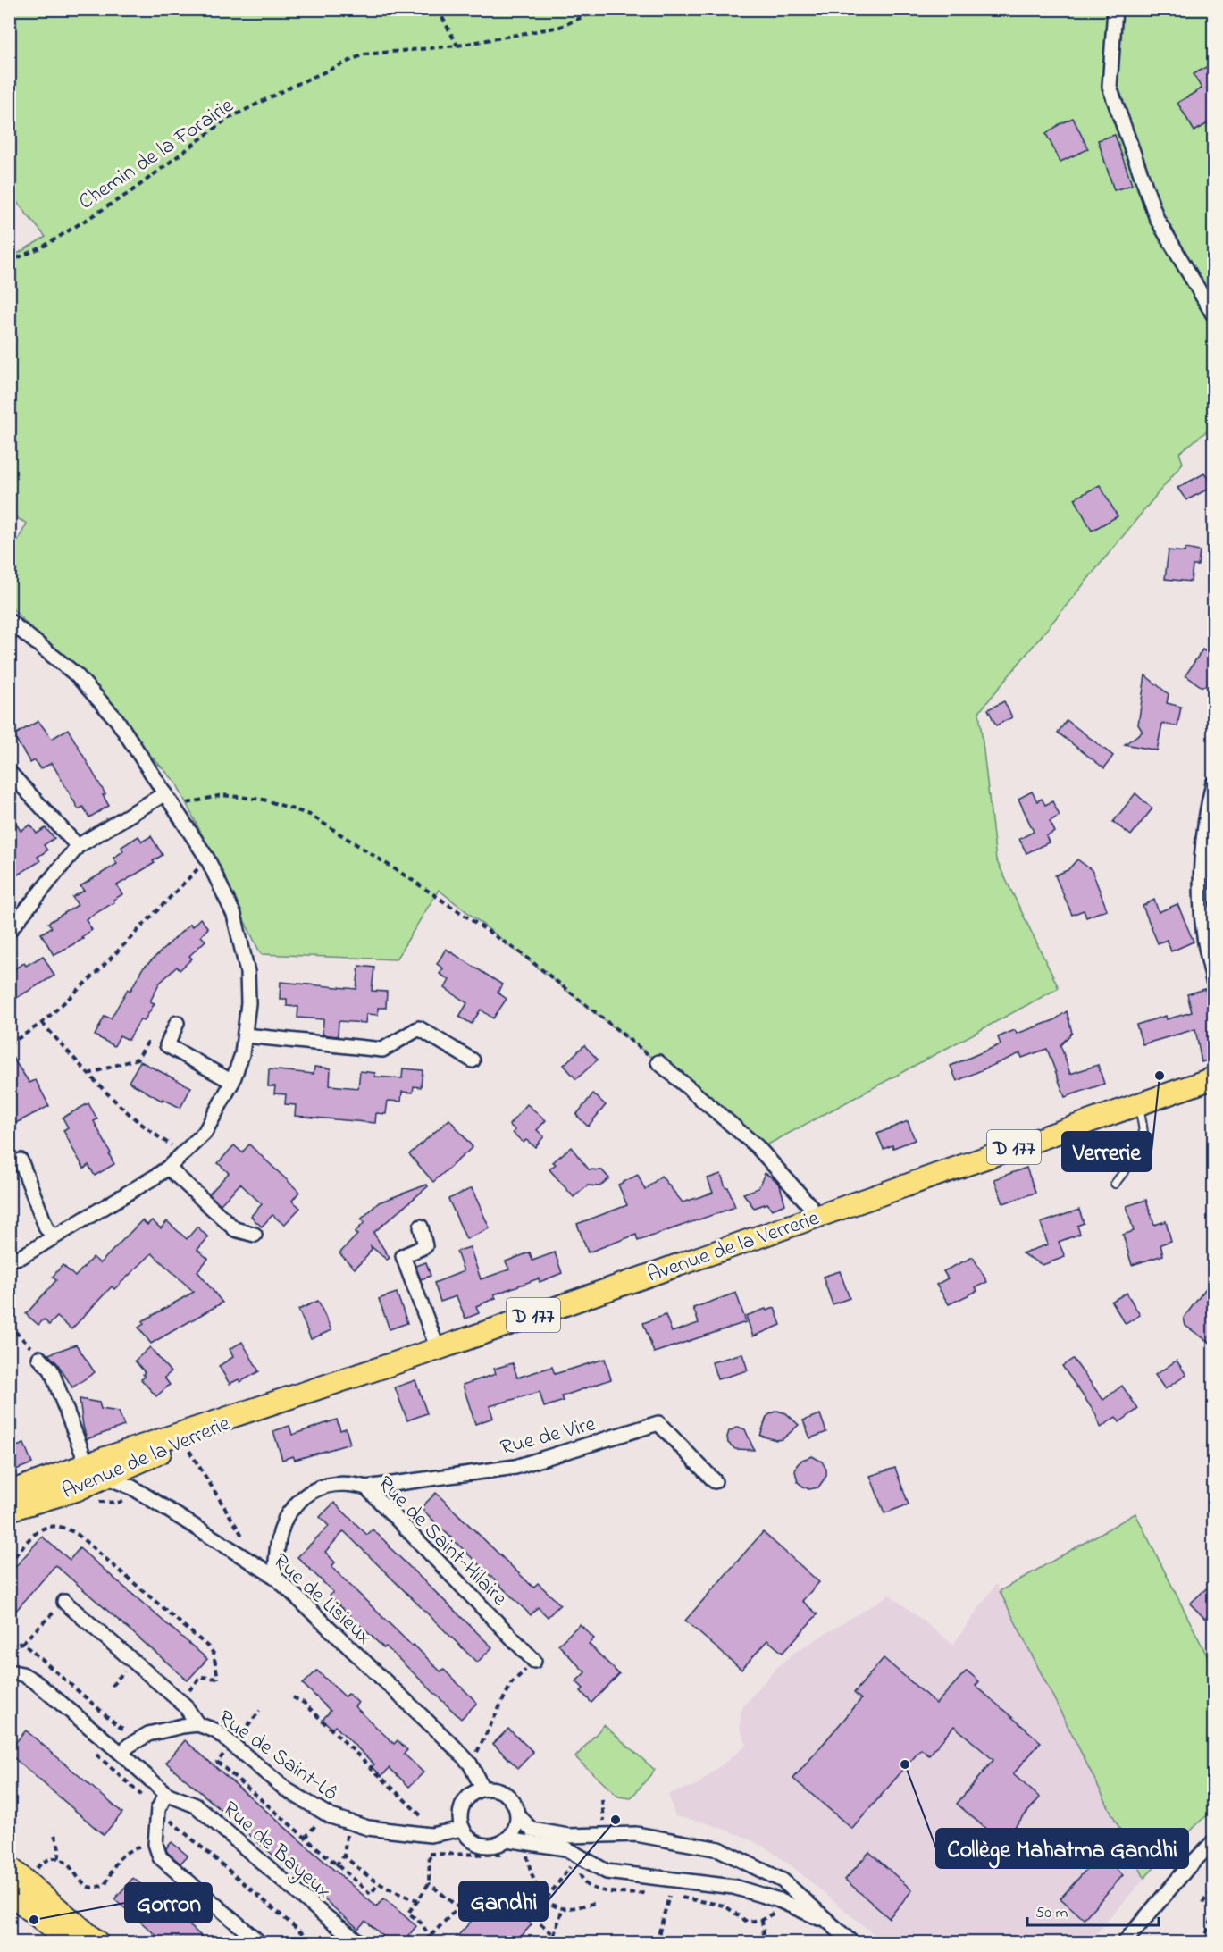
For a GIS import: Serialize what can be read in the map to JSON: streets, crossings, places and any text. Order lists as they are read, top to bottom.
{
  "streets": {
    "main road": ["D 177", "Avenue de la Verrerie"],
    "street": [
      "Rue de Vire",
      "Rue de Saint-Hilaire",
      "Rue de Lisieux",
      "Rue de Saint-Lô",
      "Rue de Bayeux"
    ],
    "path": ["Chemin de la Forairie"]
  },
  "crossings": [
    ["Avenue de la Verrerie", "Rue de Lisieux"],
    ["Rue de Vire", "Rue de Saint-Hilaire"],
    ["Rue de Saint-Hilaire", "Rue de Lisieux"],
    ["Rue de Lisieux", "Rue de Saint-Lô"],
    ["Rue de Saint-Lô", "Rue de Bayeux"]
  ],
  "places": [
    "Verrerie",
    "Collège Mahatma Gandhi",
    "Gandhi",
    "Gorron"
  ],
  "scale_bar": "50 m"
}
